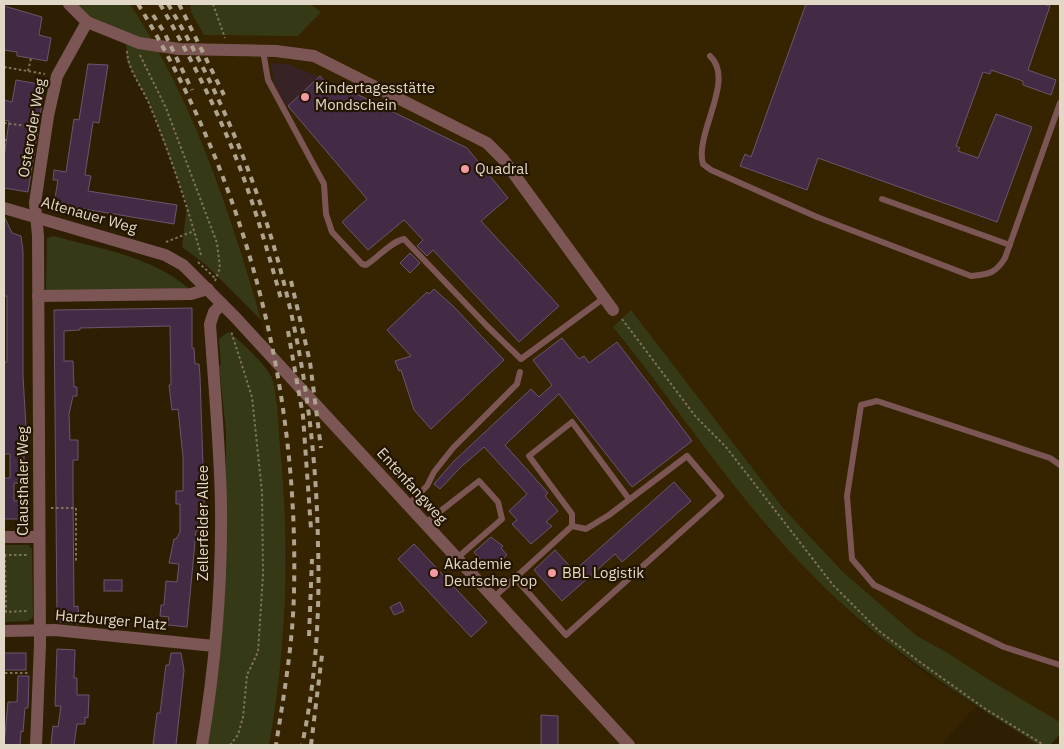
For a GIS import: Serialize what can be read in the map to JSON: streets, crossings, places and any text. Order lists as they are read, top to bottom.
{
  "streets": {
    "street": [
      "Osteroder Weg",
      "Altenauer Weg",
      "Clausthaler Weg",
      "Entenfangweg",
      "Zellerfelder Allee",
      "Harzburger Platz"
    ]
  },
  "crossings": [
    ["Osteroder Weg", "Altenauer Weg"],
    ["Osteroder Weg", "Clausthaler Weg"],
    ["Altenauer Weg", "Clausthaler Weg"],
    ["Altenauer Weg", "Entenfangweg"],
    ["Clausthaler Weg", "Harzburger Platz"],
    ["Entenfangweg", "Zellerfelder Allee"],
    ["Zellerfelder Allee", "Harzburger Platz"]
  ],
  "places": [
    "Kindertagesstätte Mondschein",
    "Quadral",
    "Akademie Deutsche Pop",
    "BBL Logistik"
  ]
}
